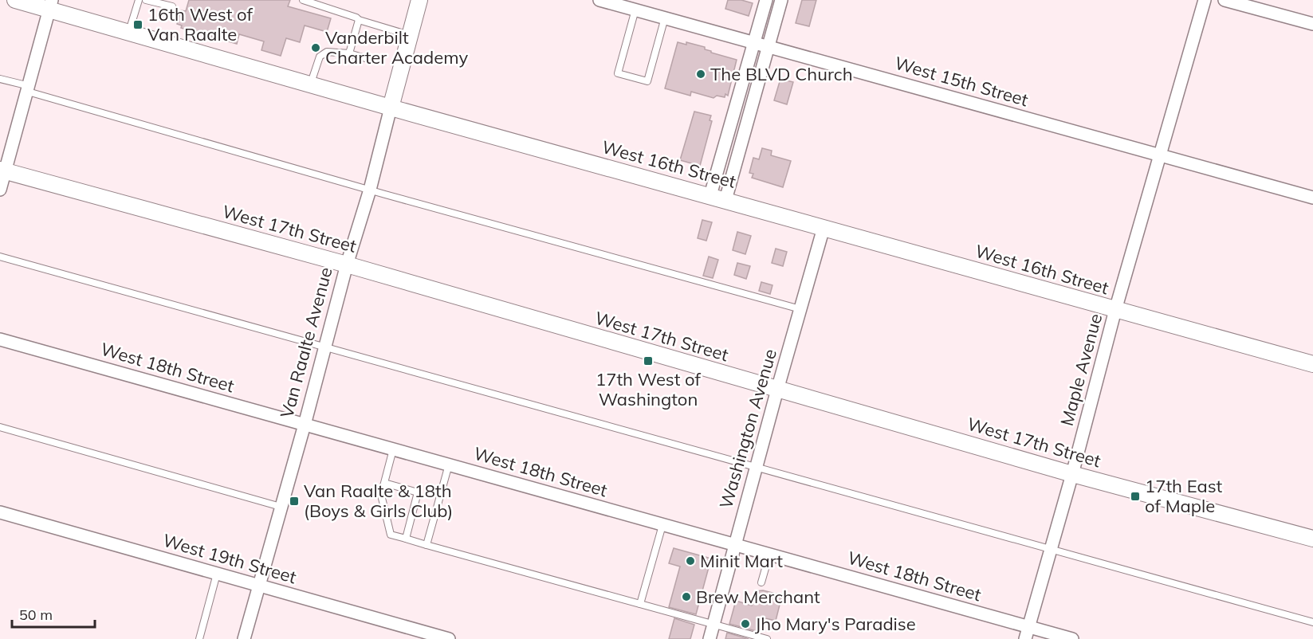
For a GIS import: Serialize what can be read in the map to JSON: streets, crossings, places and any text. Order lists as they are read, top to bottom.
{
  "streets": {
    "street": [
      "West 15th Street",
      "West 16th Street",
      "West 17th Street",
      "Van Raalte Avenue",
      "West 18th Street",
      "Maple Avenue",
      "Washington Avenue",
      "West 19th Street"
    ]
  },
  "crossings": [
    ["West 15th Street", "Maple Avenue"],
    ["West 16th Street", "Van Raalte Avenue"],
    ["West 16th Street", "Maple Avenue"],
    ["West 16th Street", "Washington Avenue"],
    ["West 17th Street", "Van Raalte Avenue"],
    ["West 17th Street", "Maple Avenue"],
    ["West 17th Street", "Washington Avenue"],
    ["Van Raalte Avenue", "West 18th Street"],
    ["Van Raalte Avenue", "West 19th Street"],
    ["West 18th Street", "Maple Avenue"],
    ["West 18th Street", "Washington Avenue"]
  ],
  "places": {
    "transit": [
      "16th West of Van Raalte",
      "17th West of Washington",
      "17th East of Maple",
      "Van Raalte & 18th (Boys & Girls Club)"
    ],
    "other": [
      "Vanderbilt Charter Academy",
      "The BLVD Church",
      "Minit Mart",
      "Brew Merchant",
      "Jho Mary's Paradise"
    ]
  },
  "scale_bar": "50 m"
}
